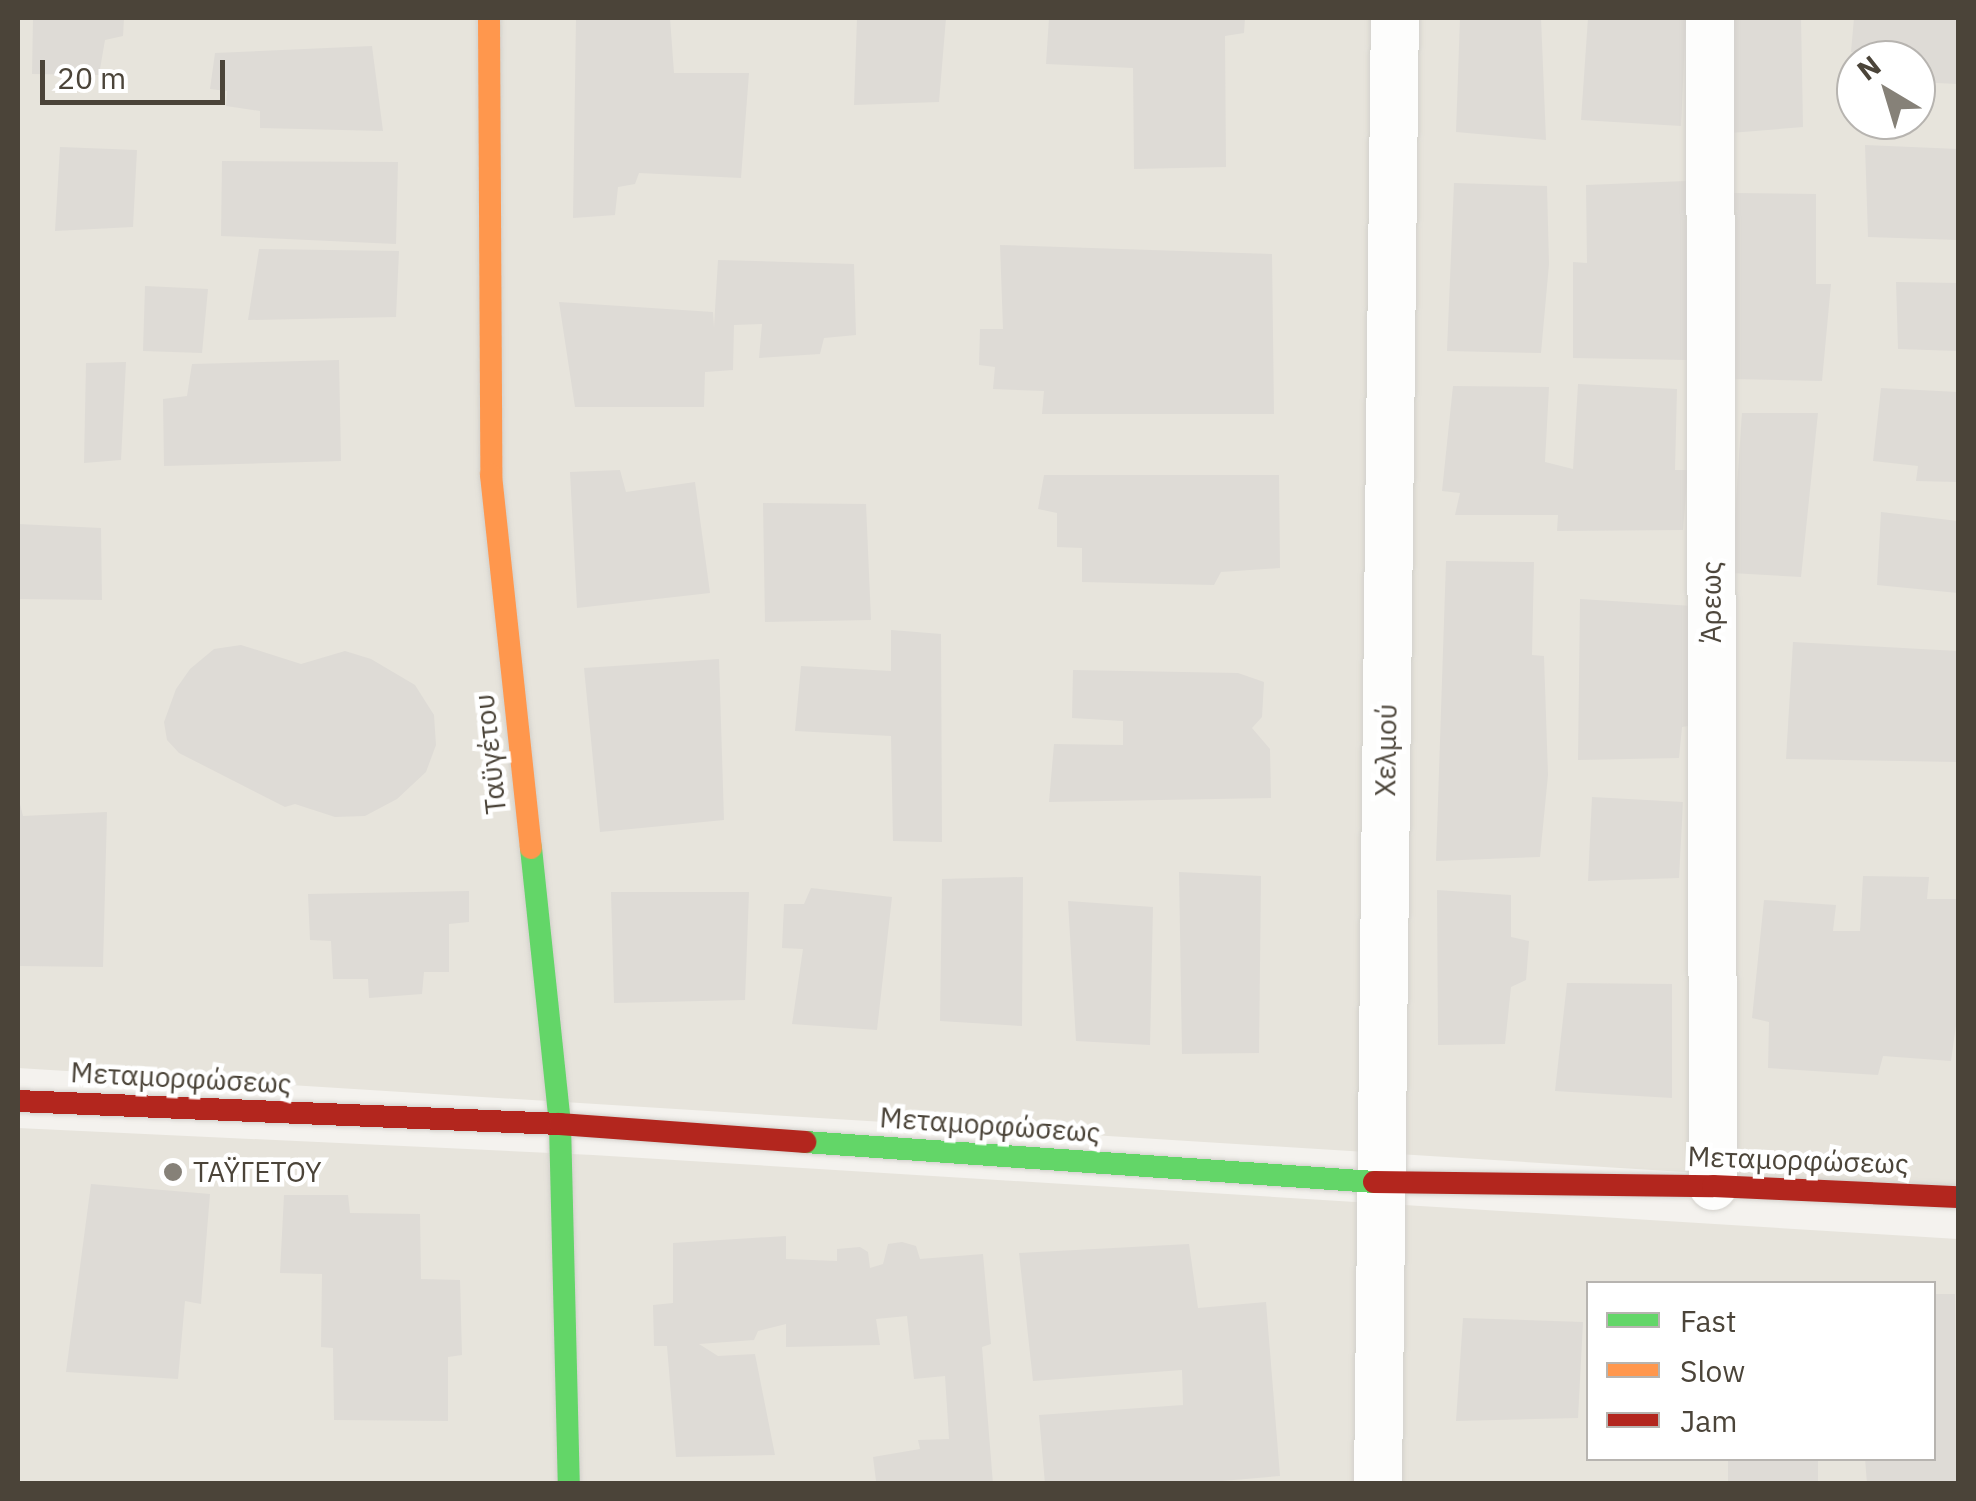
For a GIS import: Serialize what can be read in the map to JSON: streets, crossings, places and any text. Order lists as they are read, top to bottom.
{
  "streets": {
    "street": [
      "Άρεως",
      "Χελμού",
      "Ταϋγέτου",
      "Μεταμορφώσεως"
    ]
  },
  "crossings": [
    ["Άρεως", "Μεταμορφώσεως"],
    ["Χελμού", "Μεταμορφώσεως"],
    ["Ταϋγέτου", "Μεταμορφώσεως"]
  ],
  "places": ["ΤΑΫΓΕΤΟΥ"],
  "legend": ["Fast", "Slow", "Jam"],
  "scale_bar": "20 m",
  "north": "top left"
}
